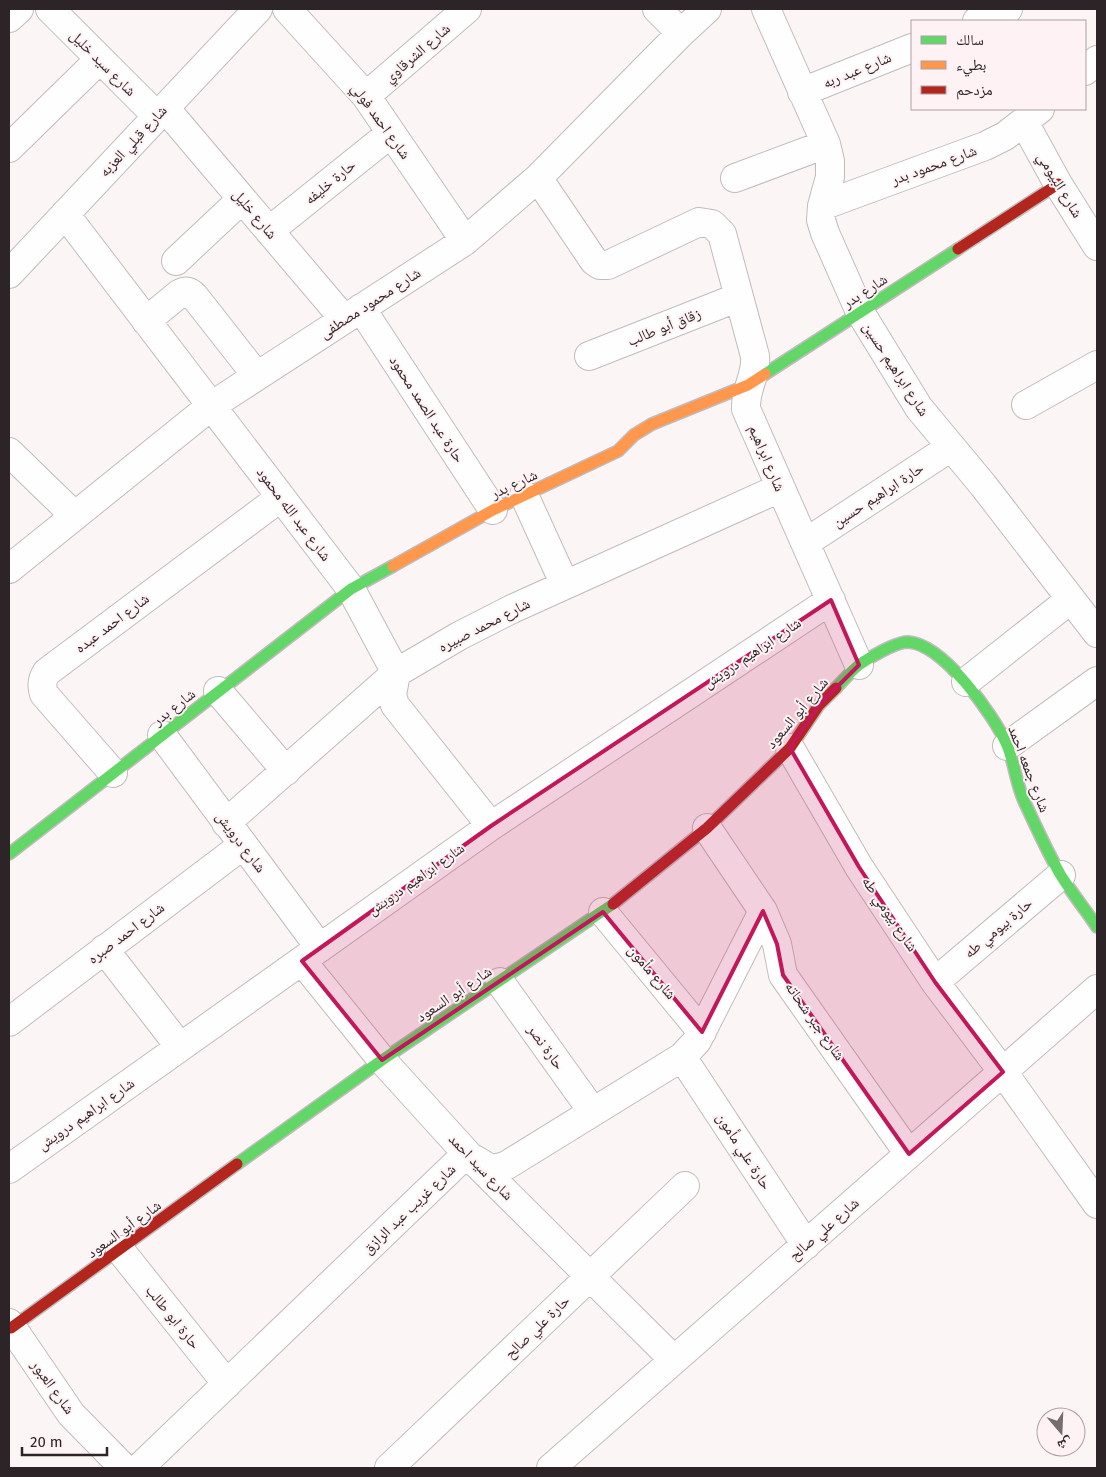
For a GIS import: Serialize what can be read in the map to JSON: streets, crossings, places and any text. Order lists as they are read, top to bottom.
{
  "streets": {
    "street": [
      "شارع الشرقاوي",
      "شارع سيد خليل",
      "شارع عبد ربه",
      "شارع احمد فولي",
      "شارع قبلي العزبه",
      "شارع محمود بدر",
      "حارة خليفه",
      "شارع البيومي",
      "شارع خليل",
      "شارع بدر",
      "شارع محمود مصطفى",
      "زقاق أبو طالب",
      "شارع ابراهيم حسين",
      "حارة عبد الصمد محمود",
      "شارع ابراهيم",
      "حارة ابراهيم حسين",
      "شارع عبد الله محمود",
      "شارع احمد عبده",
      "شارع محمد صبيره",
      "شارع ابراهيم درويش",
      "شارع أبو السعود",
      "شارع جمعه احمد",
      "شارع درويش",
      "شارع بيومي طه",
      "حارة بيومي طه",
      "شارع احمد صبره",
      "شارع مأمون",
      "شارع جبر شحاته",
      "حارة نصر",
      "حارة علي مأمون",
      "شارع سيد احمد",
      "شارع غريب عبد الرازق",
      "شارع علي صالح",
      "حارة ابو طالب",
      "حارة علي صالح",
      "شارع العبور"
    ]
  },
  "crossings": [
    ["شارع الشرقاوي", "شارع احمد فولي"],
    ["شارع سيد خليل", "شارع قبلي العزبه"],
    ["شارع سيد خليل", "شارع خليل"],
    ["شارع عبد ربه", "شارع ابراهيم حسين"],
    ["شارع احمد فولي", "حارة خليفه"],
    ["شارع احمد فولي", "شارع محمود مصطفى"],
    ["شارع قبلي العزبه", "شارع خليل"],
    ["شارع قبلي العزبه", "شارع عبد الله محمود"],
    ["شارع محمود بدر", "شارع البيومي"],
    ["شارع محمود بدر", "شارع ابراهيم حسين"],
    ["حارة خليفه", "شارع خليل"],
    ["شارع البيومي", "شارع بدر"],
    ["شارع خليل", "شارع محمود مصطفى"],
    ["شارع خليل", "حارة عبد الصمد محمود"],
    ["شارع بدر", "شارع ابراهيم حسين"],
    ["شارع بدر", "حارة عبد الصمد محمود"],
    ["شارع بدر", "شارع ابراهيم"],
    ["شارع بدر", "شارع عبد الله محمود"],
    ["شارع بدر", "شارع احمد عبده"],
    ["شارع بدر", "شارع درويش"],
    ["شارع محمود مصطفى", "حارة عبد الصمد محمود"],
    ["شارع محمود مصطفى", "شارع ابراهيم"],
    ["شارع محمود مصطفى", "شارع عبد الله محمود"],
    ["زقاق أبو طالب", "شارع ابراهيم"],
    ["شارع ابراهيم حسين", "حارة ابراهيم حسين"],
    ["شارع ابراهيم", "حارة ابراهيم حسين"],
    ["شارع ابراهيم", "شارع محمد صبيره"],
    ["شارع ابراهيم", "شارع ابراهيم درويش"],
    ["شارع ابراهيم", "شارع أبو السعود"],
    ["شارع عبد الله محمود", "شارع احمد عبده"],
    ["شارع عبد الله محمود", "شارع محمد صبيره"],
    ["شارع محمد صبيره", "شارع درويش"],
    ["شارع ابراهيم درويش", "شارع درويش"],
    ["شارع ابراهيم درويش", "شارع سيد احمد"],
    ["شارع أبو السعود", "شارع جمعه احمد"],
    ["شارع أبو السعود", "شارع بيومي طه"],
    ["شارع أبو السعود", "شارع مأمون"],
    ["شارع أبو السعود", "شارع جبر شحاته"],
    ["شارع أبو السعود", "حارة نصر"],
    ["شارع أبو السعود", "شارع سيد احمد"],
    ["شارع أبو السعود", "حارة ابو طالب"],
    ["شارع أبو السعود", "شارع العبور"],
    ["شارع جمعه احمد", "حارة بيومي طه"],
    ["شارع درويش", "شارع احمد صبره"],
    ["شارع درويش", "شارع سيد احمد"],
    ["شارع بيومي طه", "حارة بيومي طه"],
    ["شارع بيومي طه", "شارع علي صالح"],
    ["شارع مأمون", "شارع غريب عبد الرازق"],
    ["شارع جبر شحاته", "شارع غريب عبد الرازق"],
    ["شارع جبر شحاته", "شارع علي صالح"],
    ["حارة نصر", "شارع غريب عبد الرازق"],
    ["حارة علي مأمون", "شارع غريب عبد الرازق"],
    ["حارة علي مأمون", "شارع علي صالح"],
    ["شارع سيد احمد", "شارع غريب عبد الرازق"],
    ["شارع سيد احمد", "شارع علي صالح"],
    ["شارع سيد احمد", "حارة علي صالح"],
    ["شارع غريب عبد الرازق", "حارة ابو طالب"]
  ],
  "legend": ["سالك", "بطيء", "مزدحم"],
  "scale_bar": "20 m",
  "north": "bottom"
}
